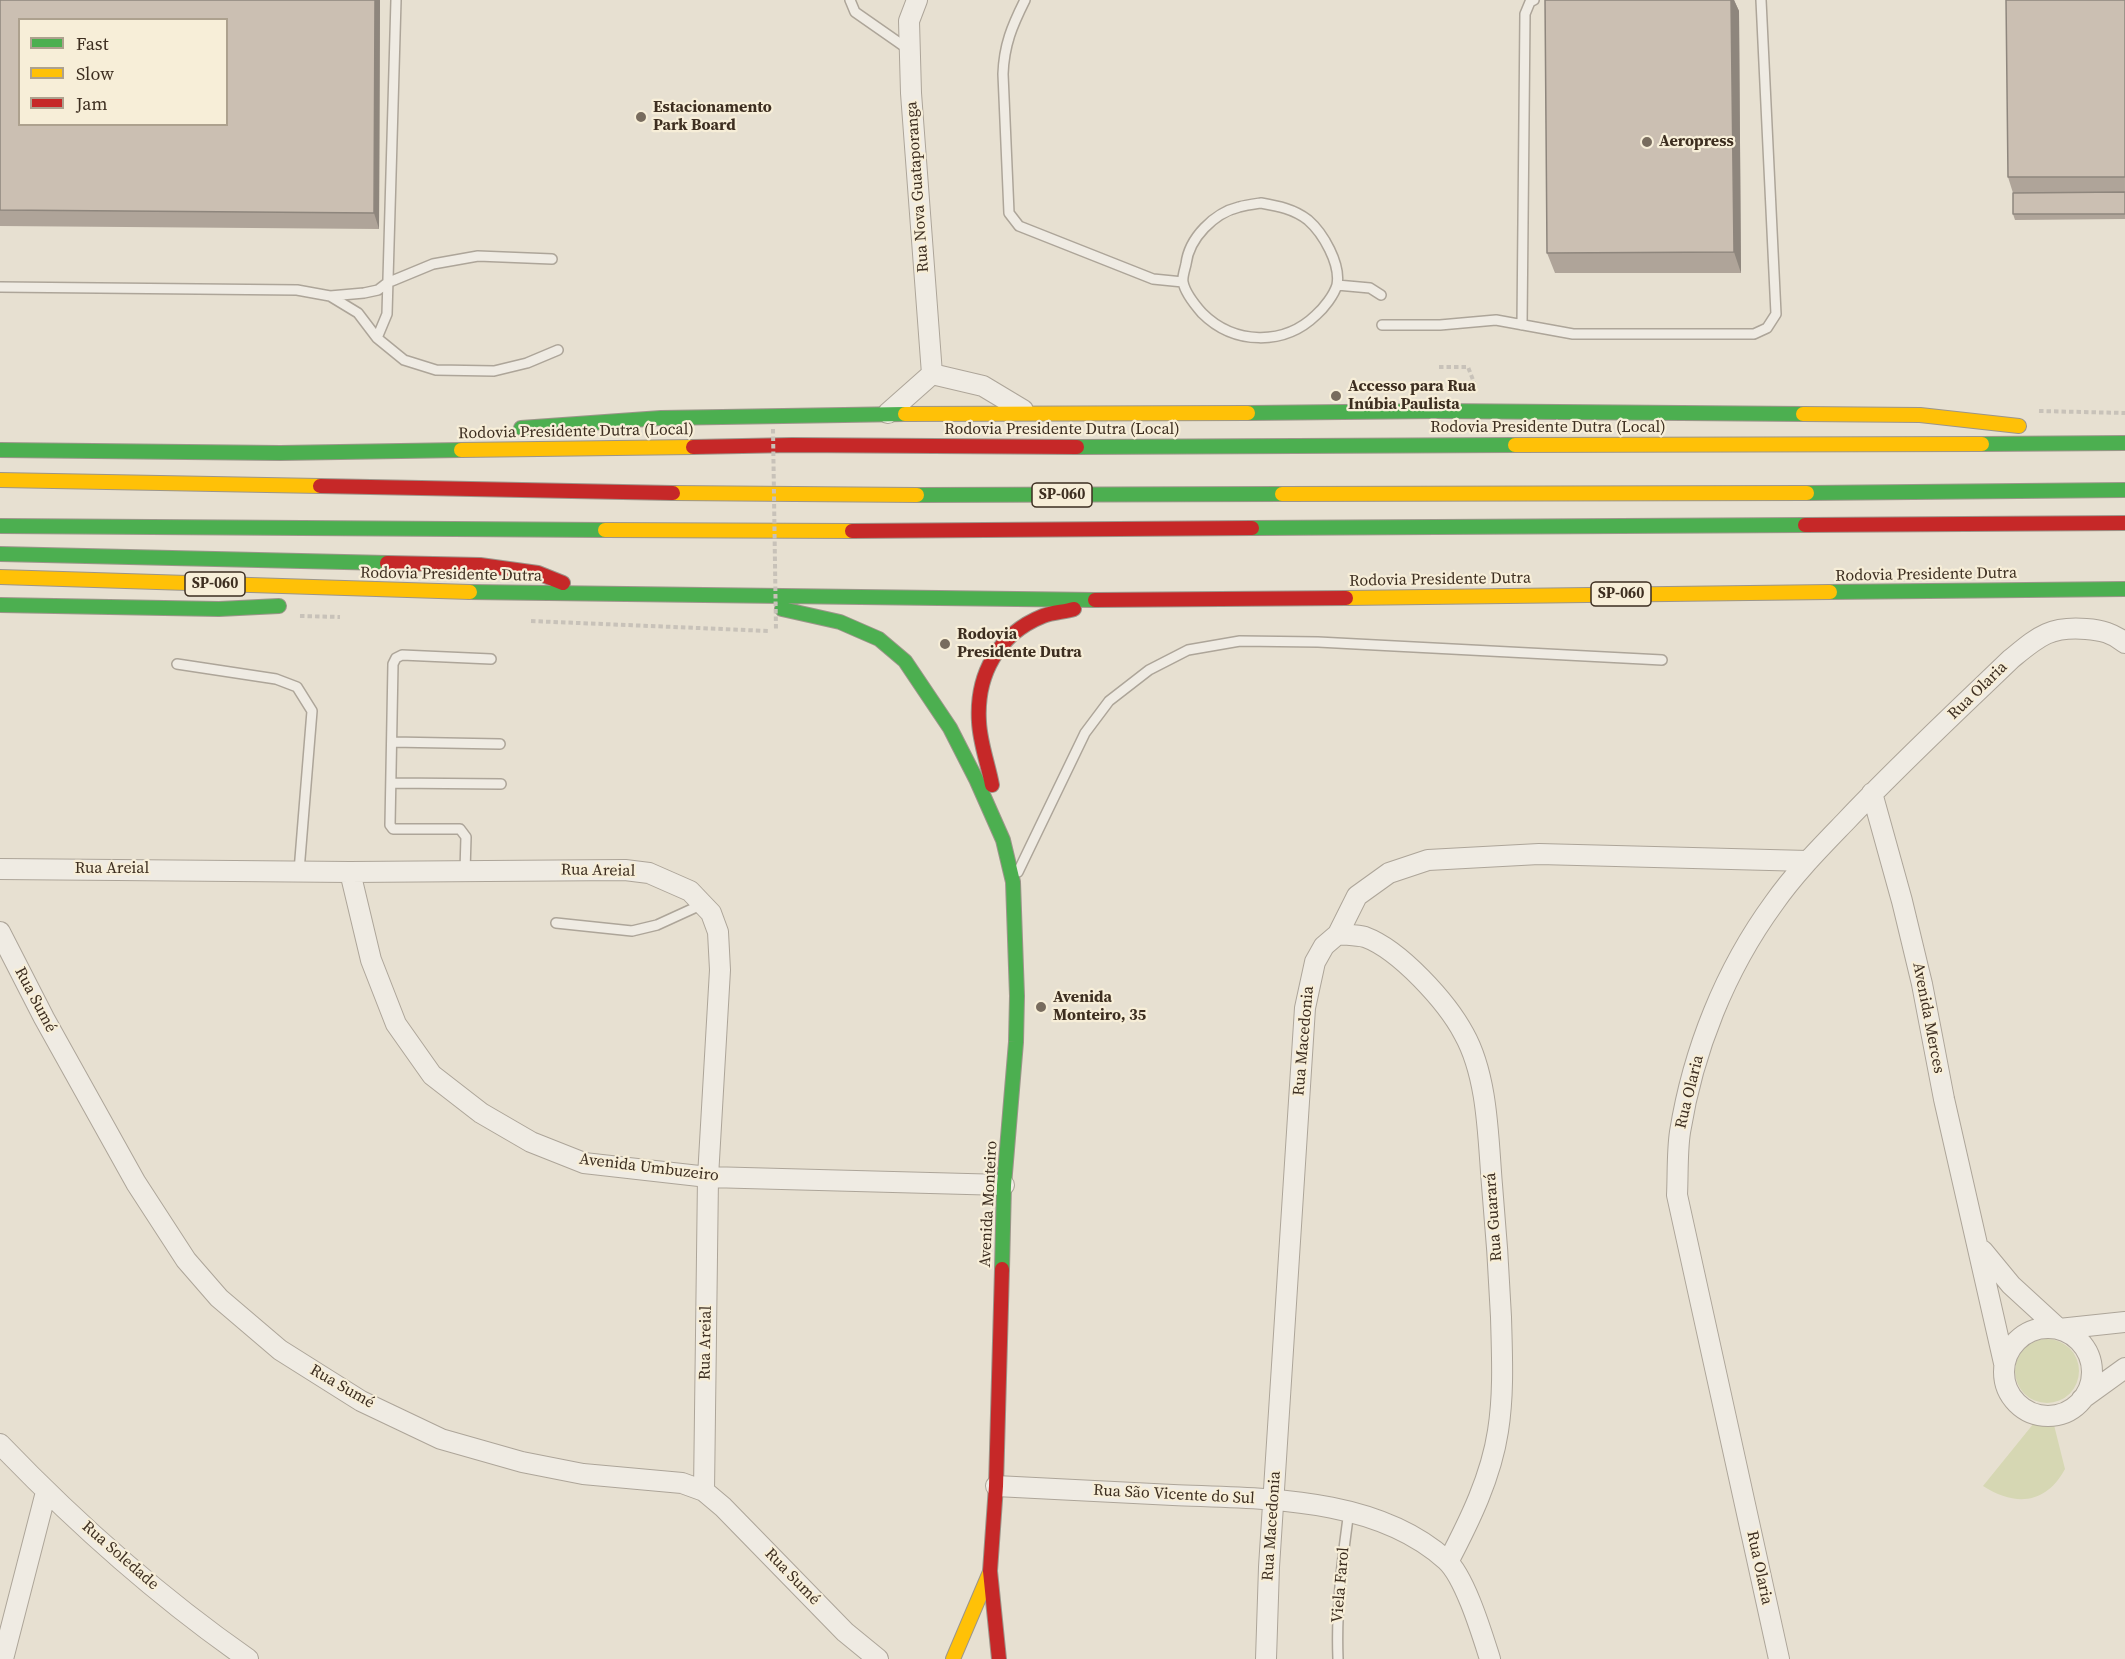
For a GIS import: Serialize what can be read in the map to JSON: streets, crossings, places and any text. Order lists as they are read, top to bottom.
{
  "streets": {
    "main road": [
      "Rodovia Presidente Dutra (Local)",
      "SP-060",
      "Rodovia Presidente Dutra",
      "Avenida Monteiro"
    ],
    "street": [
      "Rua Nova Guataporanga",
      "Rua Olaria",
      "Rua Areial",
      "Rua Sumé",
      "Avenida Merces",
      "Rua Macedonia",
      "Avenida Umbuzeiro",
      "Rua Guarará",
      "Rua São Vicente do Sul",
      "Rua Soledade"
    ],
    "lane": ["Viela Farol"]
  },
  "crossings": [
    ["Rua Olaria", "Avenida Merces"],
    ["Rua Olaria", "Rua Macedonia"],
    ["Rua Areial", "Rua Sumé"],
    ["Rua Areial", "Avenida Umbuzeiro"],
    ["Rua Macedonia", "Rua Guarará"],
    ["Rua Macedonia", "Rua São Vicente do Sul"],
    ["Avenida Umbuzeiro", "Avenida Monteiro"],
    ["Avenida Monteiro", "Rua São Vicente do Sul"],
    ["Rua Guarará", "Rua São Vicente do Sul"],
    ["Rua São Vicente do Sul", "Viela Farol"]
  ],
  "places": [
    "Estacionamento Park Board",
    "Aeropress",
    "Accesso para Rua Inúbia Paulista",
    "Rodovia Presidente Dutra",
    "Avenida Monteiro, 35"
  ],
  "legend": ["Fast", "Slow", "Jam"]
}
